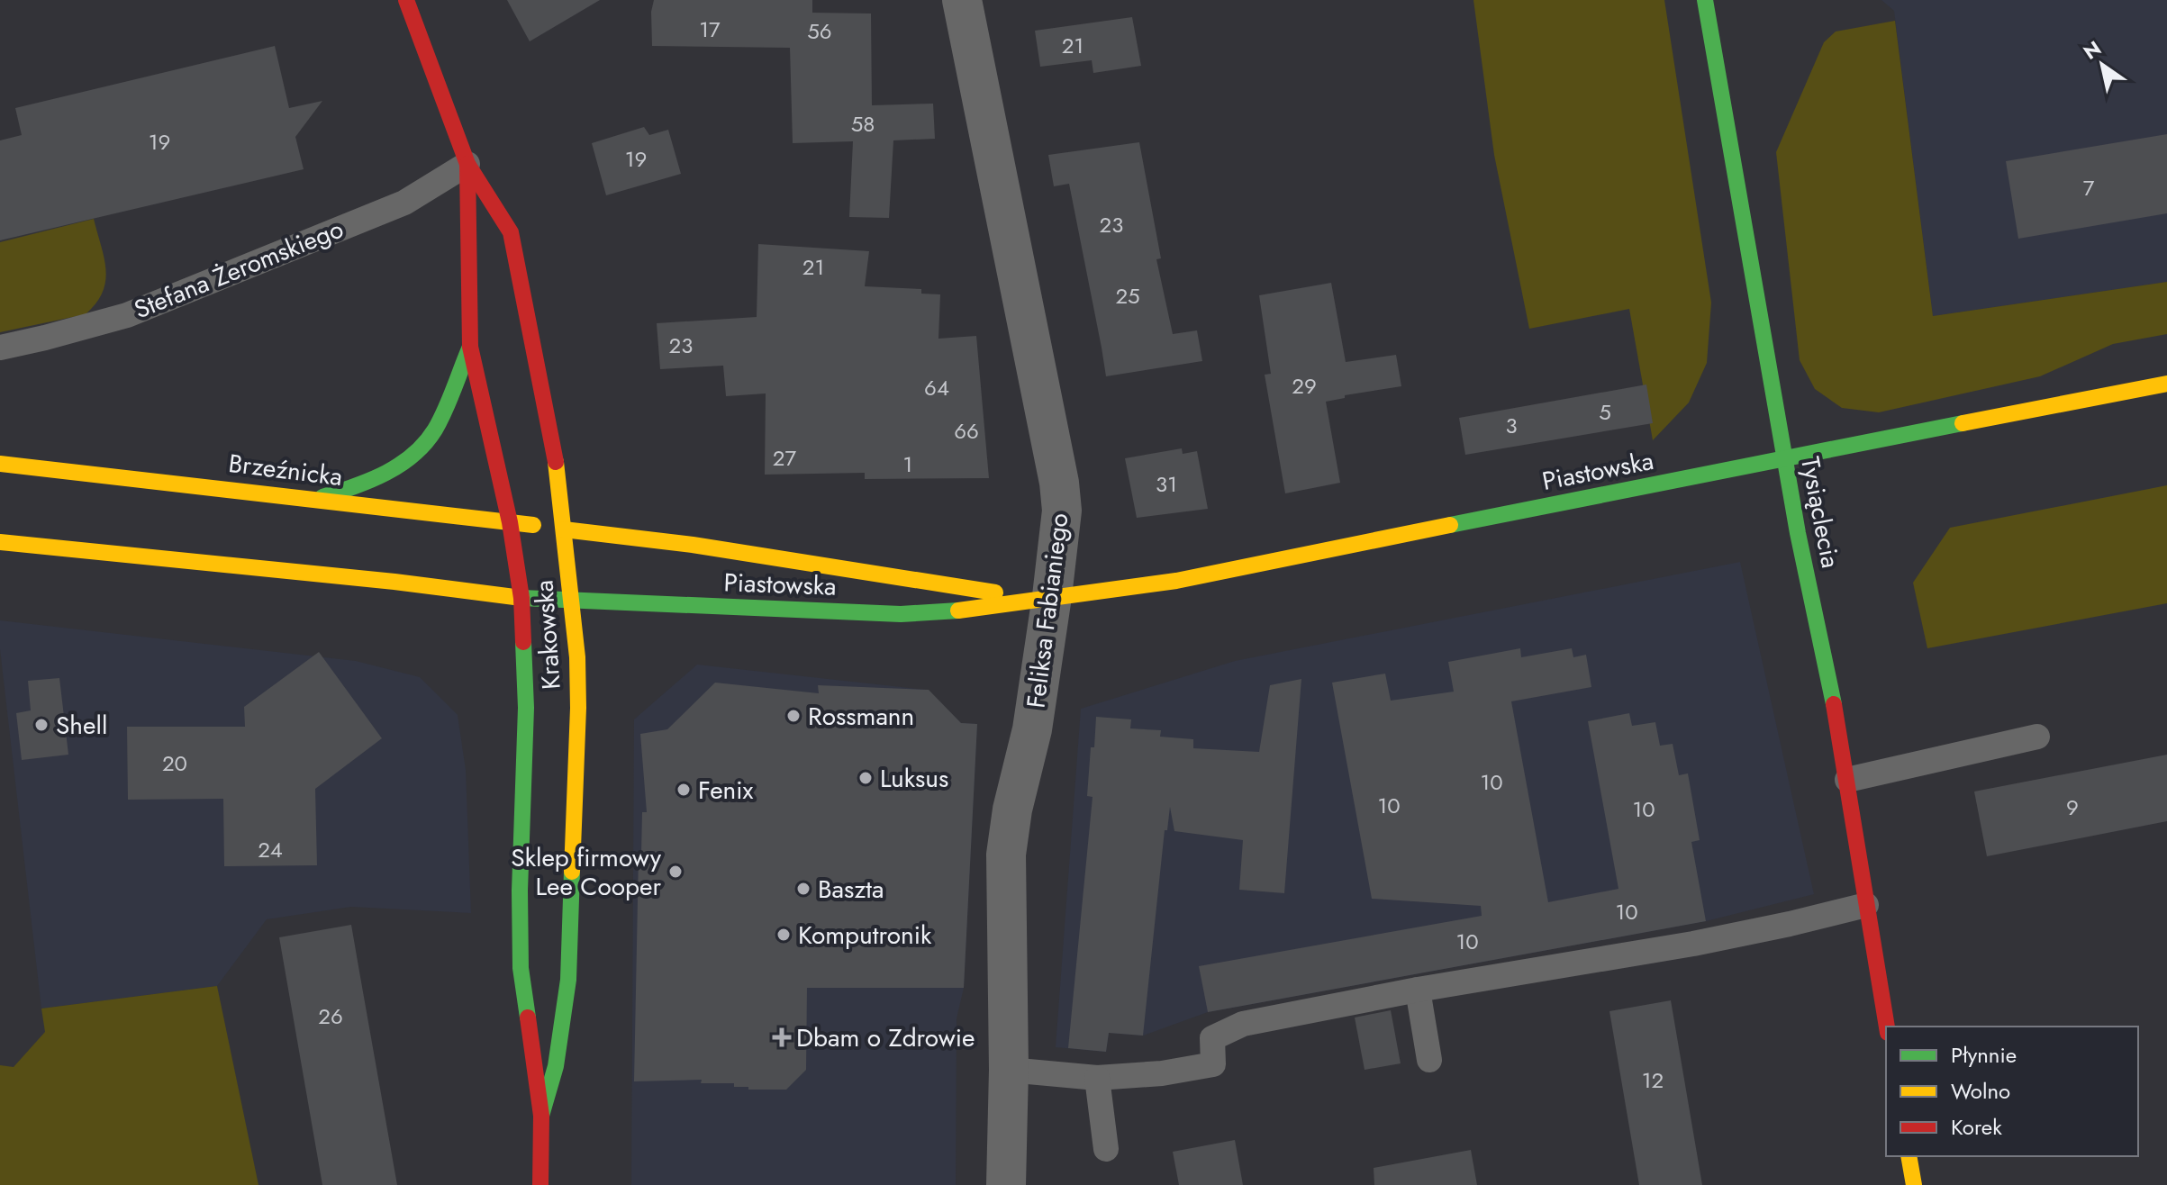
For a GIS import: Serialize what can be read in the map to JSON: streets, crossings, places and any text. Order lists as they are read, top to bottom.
{
  "streets": {
    "main road": [
      "Brzeźnicka",
      "Piastowska",
      "Tysiąclecia",
      "Krakowska"
    ],
    "street": ["Feliksa Fabianiego"],
    "lane": ["Stefana Żeromskiego"]
  },
  "crossings": [
    ["Stefana Żeromskiego", "Krakowska"],
    ["Brzeźnicka", "Piastowska"],
    ["Brzeźnicka", "Krakowska"],
    ["Piastowska", "Tysiąclecia"],
    ["Piastowska", "Feliksa Fabianiego"],
    ["Piastowska", "Krakowska"]
  ],
  "places": {
    "other": [
      "Rossmann",
      "Shell",
      "Luksus",
      "Fenix",
      "Sklep firmowy Lee Cooper",
      "Baszta",
      "Komputronik"
    ],
    "health": ["Dbam o Zdrowie"]
  },
  "house_numbers": [
    "17",
    "56",
    "21",
    "58",
    "19",
    "19",
    "7",
    "23",
    "21",
    "25",
    "23",
    "29",
    "64",
    "5",
    "3",
    "66",
    "27",
    "1",
    "31",
    "20",
    "10",
    "10",
    "9",
    "10",
    "24",
    "10",
    "10",
    "26",
    "12"
  ],
  "legend": ["Płynnie", "Wolno", "Korek"],
  "north": "top left"
}
